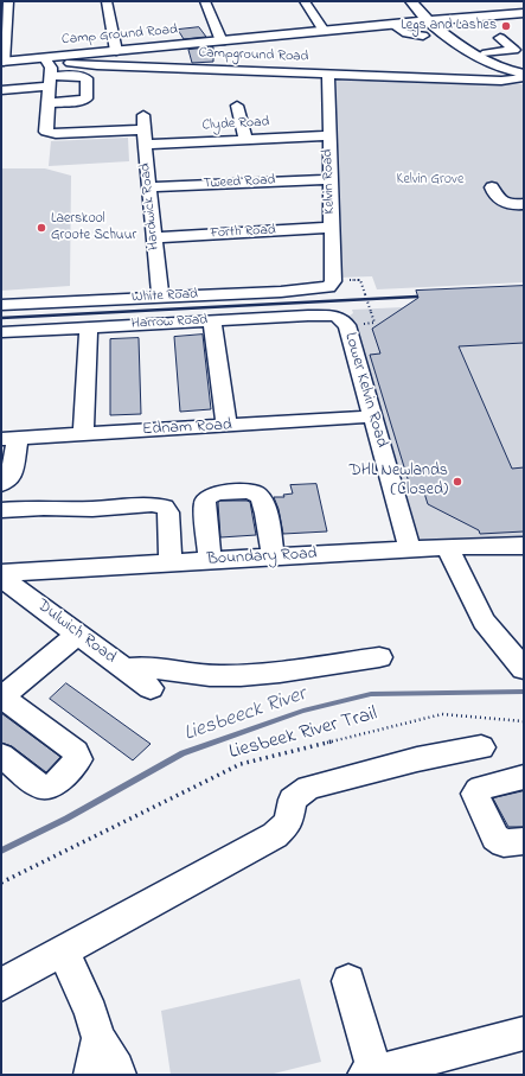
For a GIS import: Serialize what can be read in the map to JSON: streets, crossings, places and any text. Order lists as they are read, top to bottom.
{
  "streets": {
    "main road": ["Camp Ground Road", "Campground Road"],
    "street": [
      "Clyde Road",
      "Kelvin Road",
      "Tweed Road",
      "Hardwick Road",
      "Forth Road",
      "White Road",
      "Harrow Road",
      "Lower Kelvin Road",
      "Ednam Road",
      "Boundary Road",
      "Dulwich Road"
    ],
    "path": ["Liesbeek River Trail"]
  },
  "crossings": [
    ["Camp Ground Road", "Campground Road"],
    ["Campground Road", "Kelvin Road"],
    ["Clyde Road", "Kelvin Road"],
    ["Clyde Road", "Hardwick Road"],
    ["Kelvin Road", "Tweed Road"],
    ["Kelvin Road", "Forth Road"],
    ["Kelvin Road", "White Road"],
    ["Tweed Road", "Hardwick Road"],
    ["Hardwick Road", "Forth Road"],
    ["Hardwick Road", "White Road"],
    ["Harrow Road", "Lower Kelvin Road"],
    ["Lower Kelvin Road", "Ednam Road"],
    ["Lower Kelvin Road", "Boundary Road"],
    ["Boundary Road", "Dulwich Road"]
  ],
  "water": ["Liesbeeck River"],
  "parks": ["Kelvin Grove"],
  "places": ["Legs and Lashes", "Laerskool Groote Schuur", "DHL Newlands (Closed)"]
}
